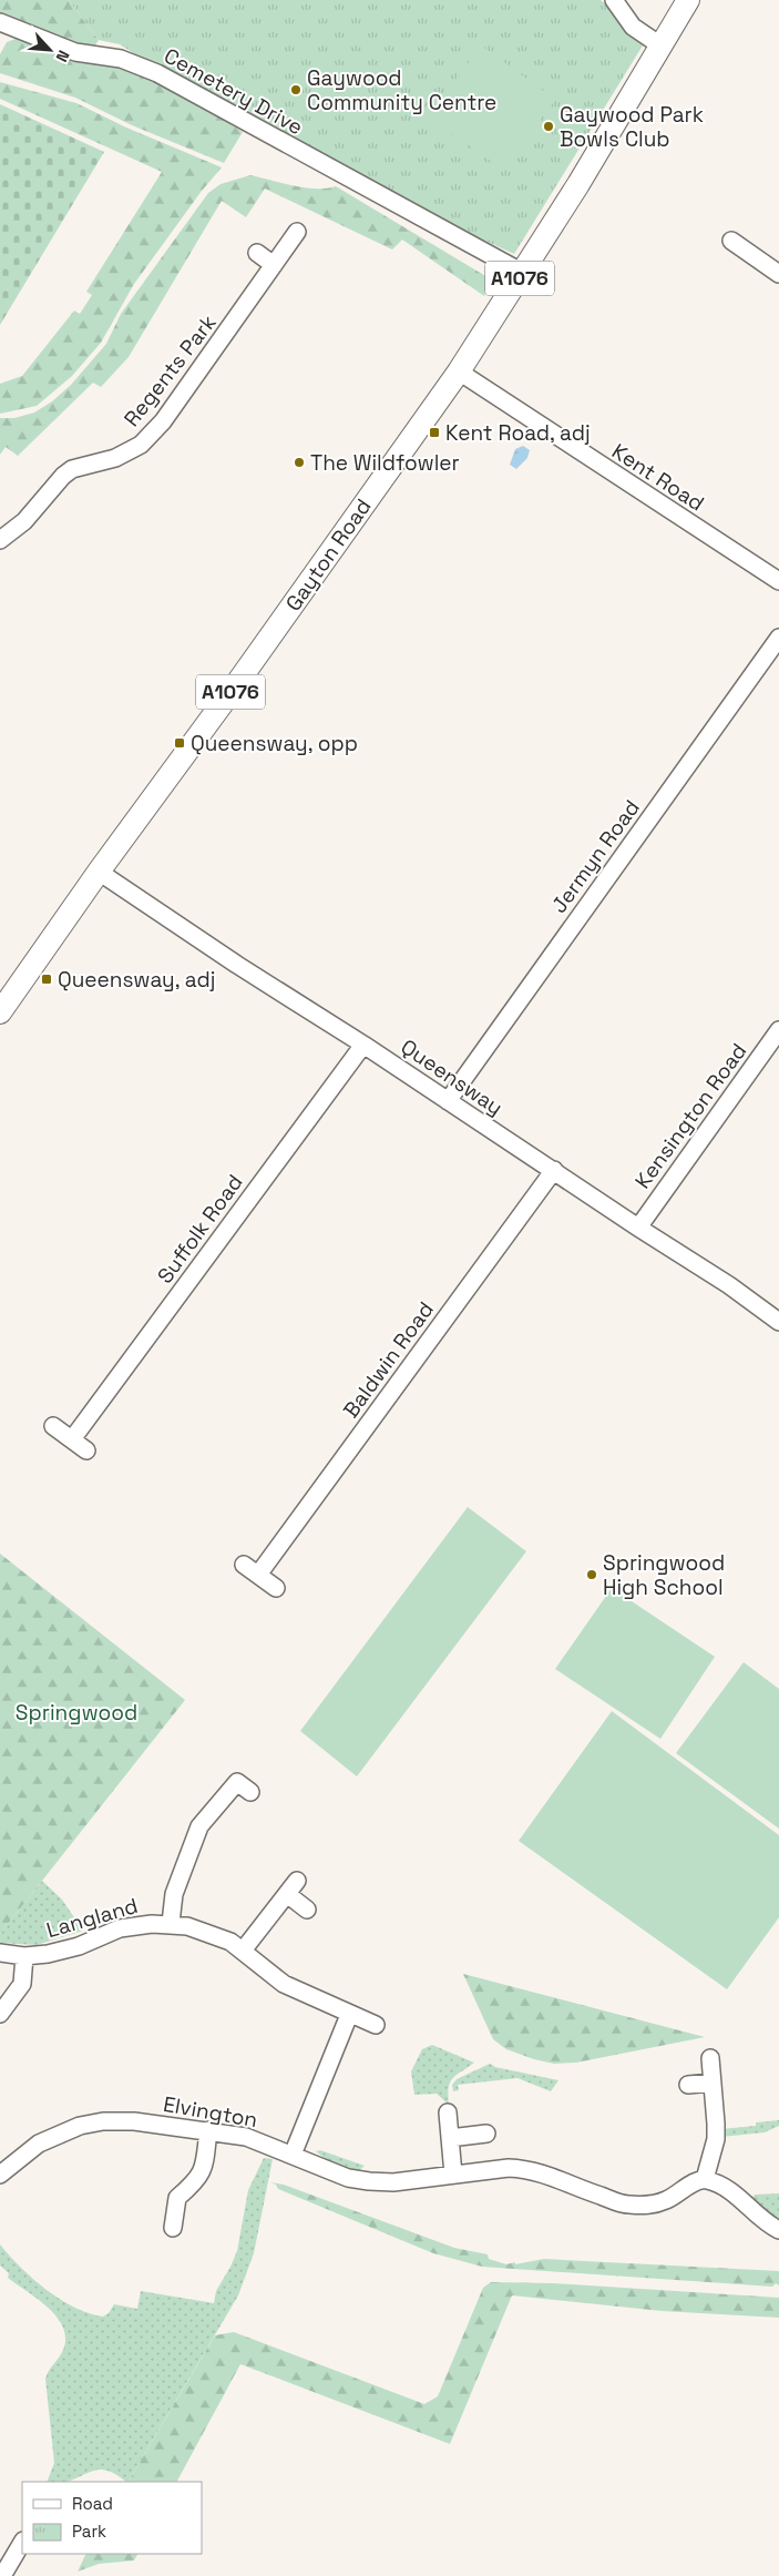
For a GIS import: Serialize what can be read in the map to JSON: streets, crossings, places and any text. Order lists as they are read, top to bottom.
{
  "streets": {
    "main road": ["A1076", "Gayton Road"],
    "street": [
      "Cemetery Drive",
      "Regents Park",
      "Kent Road",
      "Jermyn Road",
      "Queensway",
      "Kensington Road",
      "Suffolk Road",
      "Baldwin Road",
      "Langland",
      "Elvington"
    ]
  },
  "crossings": [
    ["Cemetery Drive", "Gayton Road"],
    ["Kent Road", "Gayton Road"],
    ["Gayton Road", "Queensway"],
    ["Jermyn Road", "Queensway"],
    ["Queensway", "Kensington Road"],
    ["Queensway", "Suffolk Road"],
    ["Queensway", "Baldwin Road"]
  ],
  "parks": ["Springwood"],
  "places": {
    "other": [
      "Gaywood Community Centre",
      "Gaywood Park Bowls Club",
      "The Wildfowler",
      "Springwood High School"
    ],
    "transit": ["Kent Road, adj", "Queensway, opp", "Queensway, adj"]
  },
  "legend": ["Road", "Park"],
  "north": "bottom right"
}
